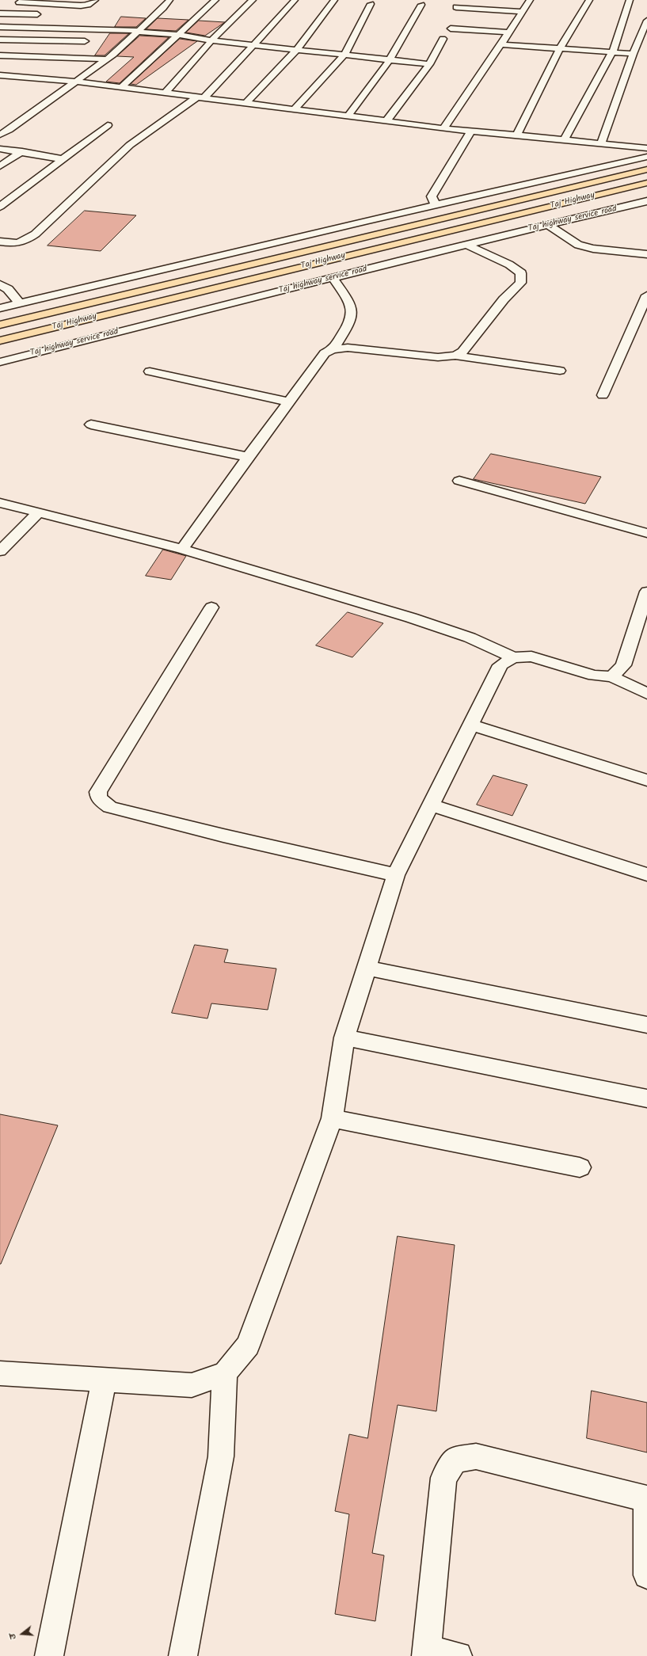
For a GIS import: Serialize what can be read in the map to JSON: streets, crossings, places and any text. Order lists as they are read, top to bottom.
{
  "streets": {
    "main road": ["Taj Highway"],
    "street": ["Taj highway service road"]
  },
  "north": "left"
}
